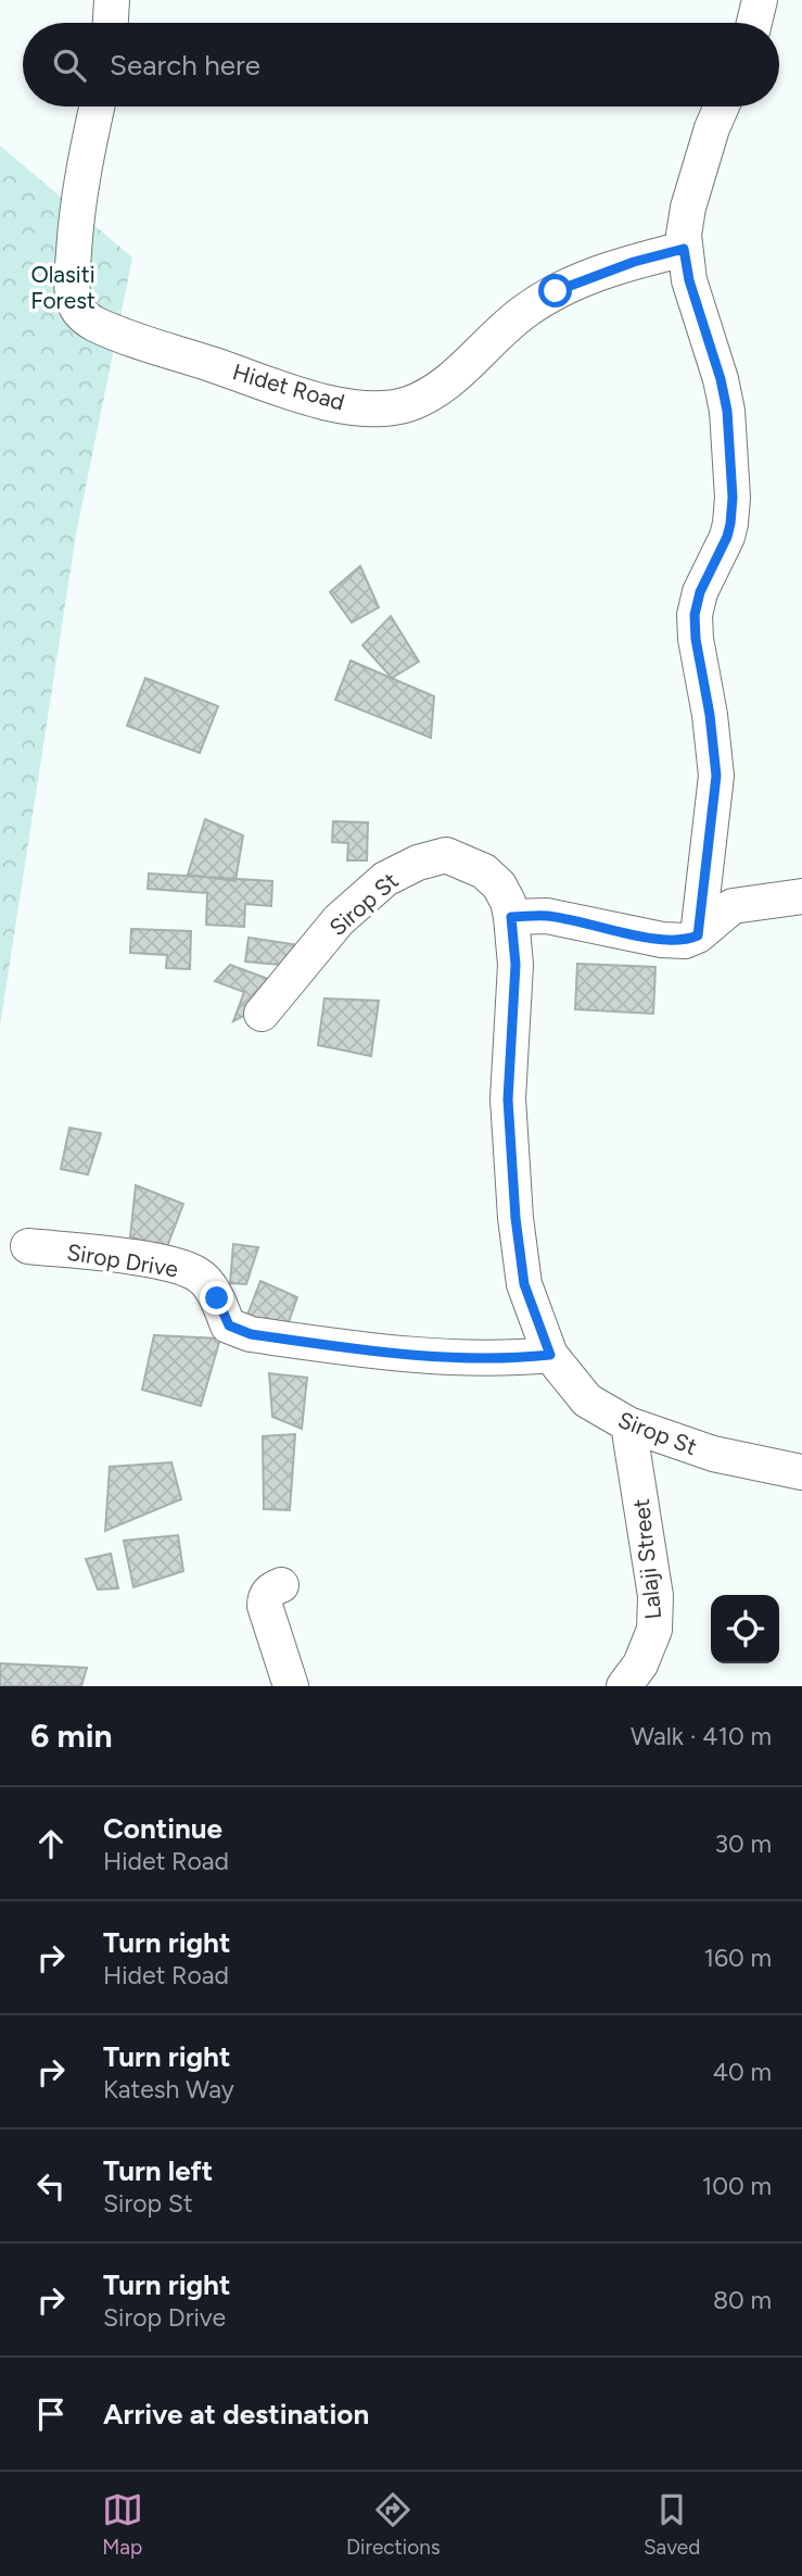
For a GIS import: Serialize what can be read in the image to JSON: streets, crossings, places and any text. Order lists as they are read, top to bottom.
{
  "streets": {
    "street": [
      "Hidet Road",
      "Sirop St",
      "Sirop Drive",
      "Lalaji Street"
    ]
  },
  "crossings": [
    ["Sirop St", "Sirop Drive"],
    ["Sirop St", "Lalaji Street"]
  ],
  "parks": ["Olasiti Forest"],
  "page": {
    "search": "Search here",
    "heading": ["6 min", "Walk · 410 m"],
    "list": [
      ["Continue", "Hidet Road", "30 m"],
      ["Turn right", "Hidet Road", "160 m"],
      ["Turn right", "Katesh Way", "40 m"],
      ["Turn left", "Sirop St", "100 m"],
      ["Turn right", "Sirop Drive", "80 m"],
      "Arrive at destination"
    ],
    "nav": ["Map", "Directions", "Saved"]
  }
}
